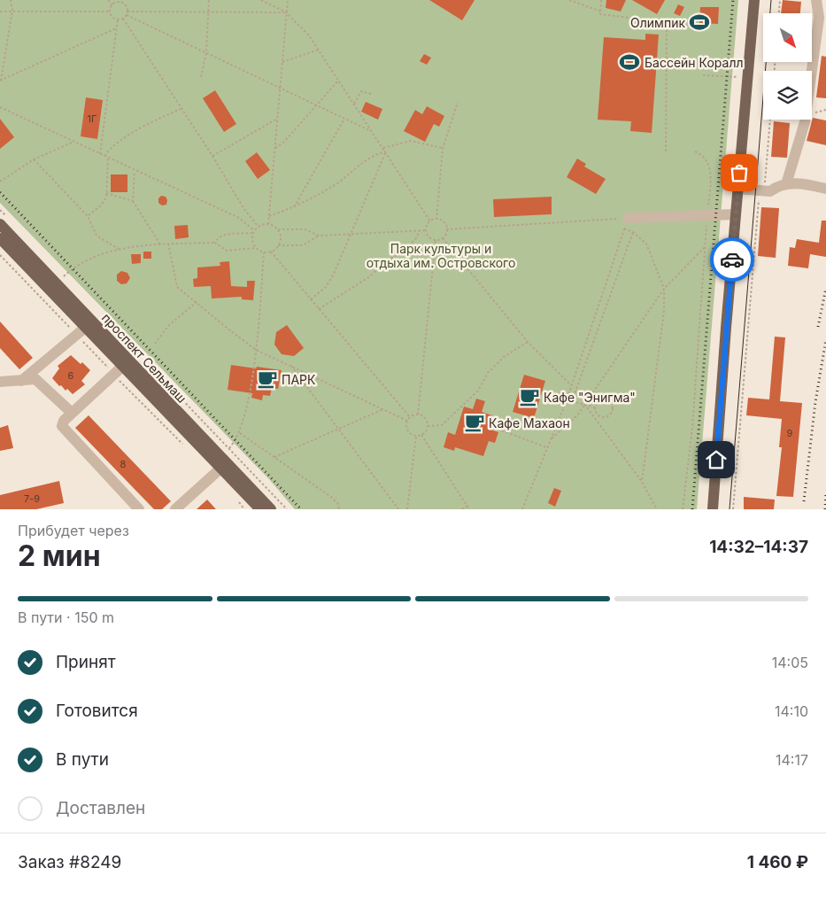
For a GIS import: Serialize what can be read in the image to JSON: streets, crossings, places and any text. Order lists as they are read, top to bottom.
{
  "streets": {
    "main road": ["проспект Сельмаш"]
  },
  "parks": ["Парк культуры и отдыха им. Островского"],
  "places": {
    "sports": ["Олимпик", "Бассейн Коралл"],
    "cafe": ["ПАРК", "Кафе \"Энигма\"", "Кафе Махаон"]
  },
  "house_numbers": [
    "1Г",
    "6",
    "9",
    "8",
    "7-9"
  ],
  "north": "bottom right",
  "page": {
    "heading": ["2 мин", "Прибудет через", "14:32–14:37"],
    "panel": ["Заказ #8249", "1 460 ₽"],
    "bar": "В пути · 150 m",
    "list": [
      ["Принят", "14:05"],
      ["Готовится", "14:10"],
      ["В пути", "14:17"],
      "Доставлен"
    ]
  }
}
